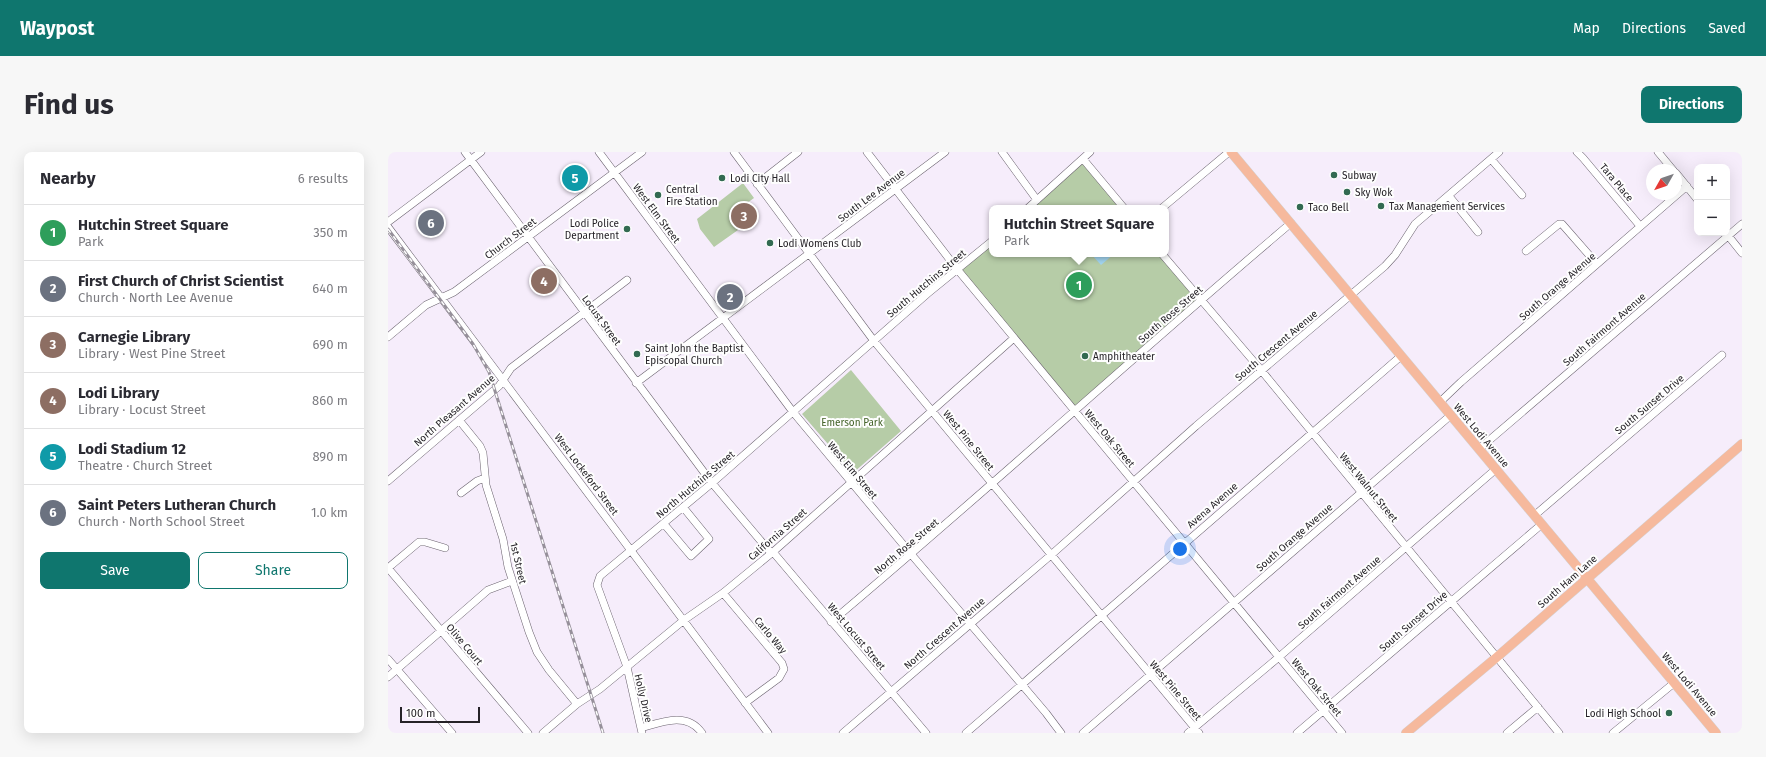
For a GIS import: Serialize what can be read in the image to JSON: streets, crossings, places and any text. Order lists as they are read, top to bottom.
{
  "streets": {
    "main road": ["West Lodi Avenue", "South Ham Lane"],
    "street": [
      "Tara Place",
      "South Lee Avenue",
      "West Elm Street",
      "Church Street",
      "South Hutchins Street",
      "South Orange Avenue",
      "South Rose Street",
      "Locust Street",
      "South Fairmont Avenue",
      "South Crescent Avenue",
      "South Sunset Drive",
      "North Pleasant Avenue",
      "West Oak Street",
      "West Pine Street",
      "West Lockeford Street",
      "North Hutchins Street",
      "West Walnut Street",
      "Avena Avenue",
      "California Street",
      "North Rose Street",
      "1st Street",
      "North Crescent Avenue",
      "Carlo Way",
      "West Locust Street",
      "Olive Court",
      "Holly Drive"
    ]
  },
  "crossings": [
    ["Tara Place", "South Orange Avenue"],
    ["South Lee Avenue", "West Elm Street"],
    ["South Lee Avenue", "Locust Street"],
    ["South Lee Avenue", "West Oak Street"],
    ["South Lee Avenue", "West Pine Street"],
    ["West Elm Street", "Church Street"],
    ["West Elm Street", "North Hutchins Street"],
    ["West Elm Street", "Avena Avenue"],
    ["West Elm Street", "California Street"],
    ["West Elm Street", "North Rose Street"],
    ["West Elm Street", "North Crescent Avenue"],
    ["Church Street", "Locust Street"],
    ["Church Street", "West Lockeford Street"],
    ["South Hutchins Street", "West Oak Street"],
    ["South Hutchins Street", "West Pine Street"],
    ["South Hutchins Street", "North Hutchins Street"],
    ["South Orange Avenue", "West Lodi Avenue"],
    ["South Orange Avenue", "West Oak Street"],
    ["South Orange Avenue", "West Pine Street"],
    ["South Orange Avenue", "West Walnut Street"],
    ["South Rose Street", "West Lodi Avenue"],
    ["South Rose Street", "West Oak Street"],
    ["South Rose Street", "West Pine Street"],
    ["South Rose Street", "West Walnut Street"],
    ["South Rose Street", "North Rose Street"],
    ["Locust Street", "North Pleasant Avenue"],
    ["Locust Street", "North Hutchins Street"],
    ["Locust Street", "California Street"],
    ["Locust Street", "West Locust Street"],
    ["South Fairmont Avenue", "West Lodi Avenue"],
    ["South Fairmont Avenue", "West Oak Street"],
    ["South Fairmont Avenue", "West Pine Street"],
    ["South Fairmont Avenue", "West Walnut Street"],
    ["South Crescent Avenue", "West Lodi Avenue"],
    ["South Crescent Avenue", "West Oak Street"],
    ["South Crescent Avenue", "West Walnut Street"],
    ["South Crescent Avenue", "North Crescent Avenue"],
    ["South Sunset Drive", "West Lodi Avenue"],
    ["South Sunset Drive", "West Oak Street"],
    ["South Sunset Drive", "West Walnut Street"],
    ["North Pleasant Avenue", "West Lockeford Street"],
    ["North Pleasant Avenue", "1st Street"],
    ["West Lodi Avenue", "Avena Avenue"],
    ["West Lodi Avenue", "South Ham Lane"],
    ["West Oak Street", "Avena Avenue"],
    ["West Oak Street", "California Street"],
    ["West Pine Street", "North Hutchins Street"],
    ["West Pine Street", "Avena Avenue"],
    ["West Pine Street", "California Street"],
    ["West Pine Street", "North Rose Street"],
    ["West Pine Street", "North Crescent Avenue"],
    ["West Lockeford Street", "North Hutchins Street"],
    ["West Lockeford Street", "California Street"],
    ["West Lockeford Street", "Carlo Way"],
    ["North Hutchins Street", "California Street"],
    ["North Hutchins Street", "Holly Drive"],
    ["West Walnut Street", "Avena Avenue"],
    ["West Walnut Street", "South Ham Lane"],
    ["California Street", "1st Street"],
    ["California Street", "Carlo Way"],
    ["California Street", "West Locust Street"],
    ["California Street", "Holly Drive"],
    ["North Rose Street", "West Locust Street"],
    ["North Crescent Avenue", "West Locust Street"]
  ],
  "parks": ["Emerson Park"],
  "places": [
    "Subway",
    "Lodi City Hall",
    "Sky Wok",
    "Central Fire Station",
    "Tax Management Services",
    "Taco Bell",
    "Lodi Police Department",
    "Lodi Womens Club",
    "Saint John the Baptist Episcopal Church",
    "Amphitheater",
    "Lodi High School"
  ],
  "scale_bar": "100 m",
  "north": "bottom left",
  "page": {
    "header": "Waypost",
    "nav": ["Map", "Directions", "Saved"],
    "buttons": [
      "Directions",
      ["Save", "Share"]
    ],
    "title": "Find us",
    "heading": ["Nearby", "6 results"],
    "pins": [
      "5",
      "3",
      "6",
      "4",
      "1",
      "2"
    ],
    "map_buttons": ["+", "−"],
    "list": [
      {
        "mark": "1",
        "name": "Hutchin Street Square",
        "note": "Park",
        "value": "350 m"
      },
      {
        "mark": "2",
        "name": "First Church of Christ Scientist",
        "note": "Church · North Lee Avenue",
        "value": "640 m"
      },
      {
        "mark": "3",
        "name": "Carnegie Library",
        "note": "Library · West Pine Street",
        "value": "690 m"
      },
      {
        "mark": "4",
        "name": "Lodi Library",
        "note": "Library · Locust Street",
        "value": "860 m"
      },
      {
        "mark": "5",
        "name": "Lodi Stadium 12",
        "note": "Theatre · Church Street",
        "value": "890 m"
      },
      {
        "mark": "6",
        "name": "Saint Peters Lutheran Church",
        "note": "Church · North School Street",
        "value": "1.0 km"
      }
    ],
    "popup": ["Hutchin Street Square", "Park"],
    "scale": "100 m"
  }
}
